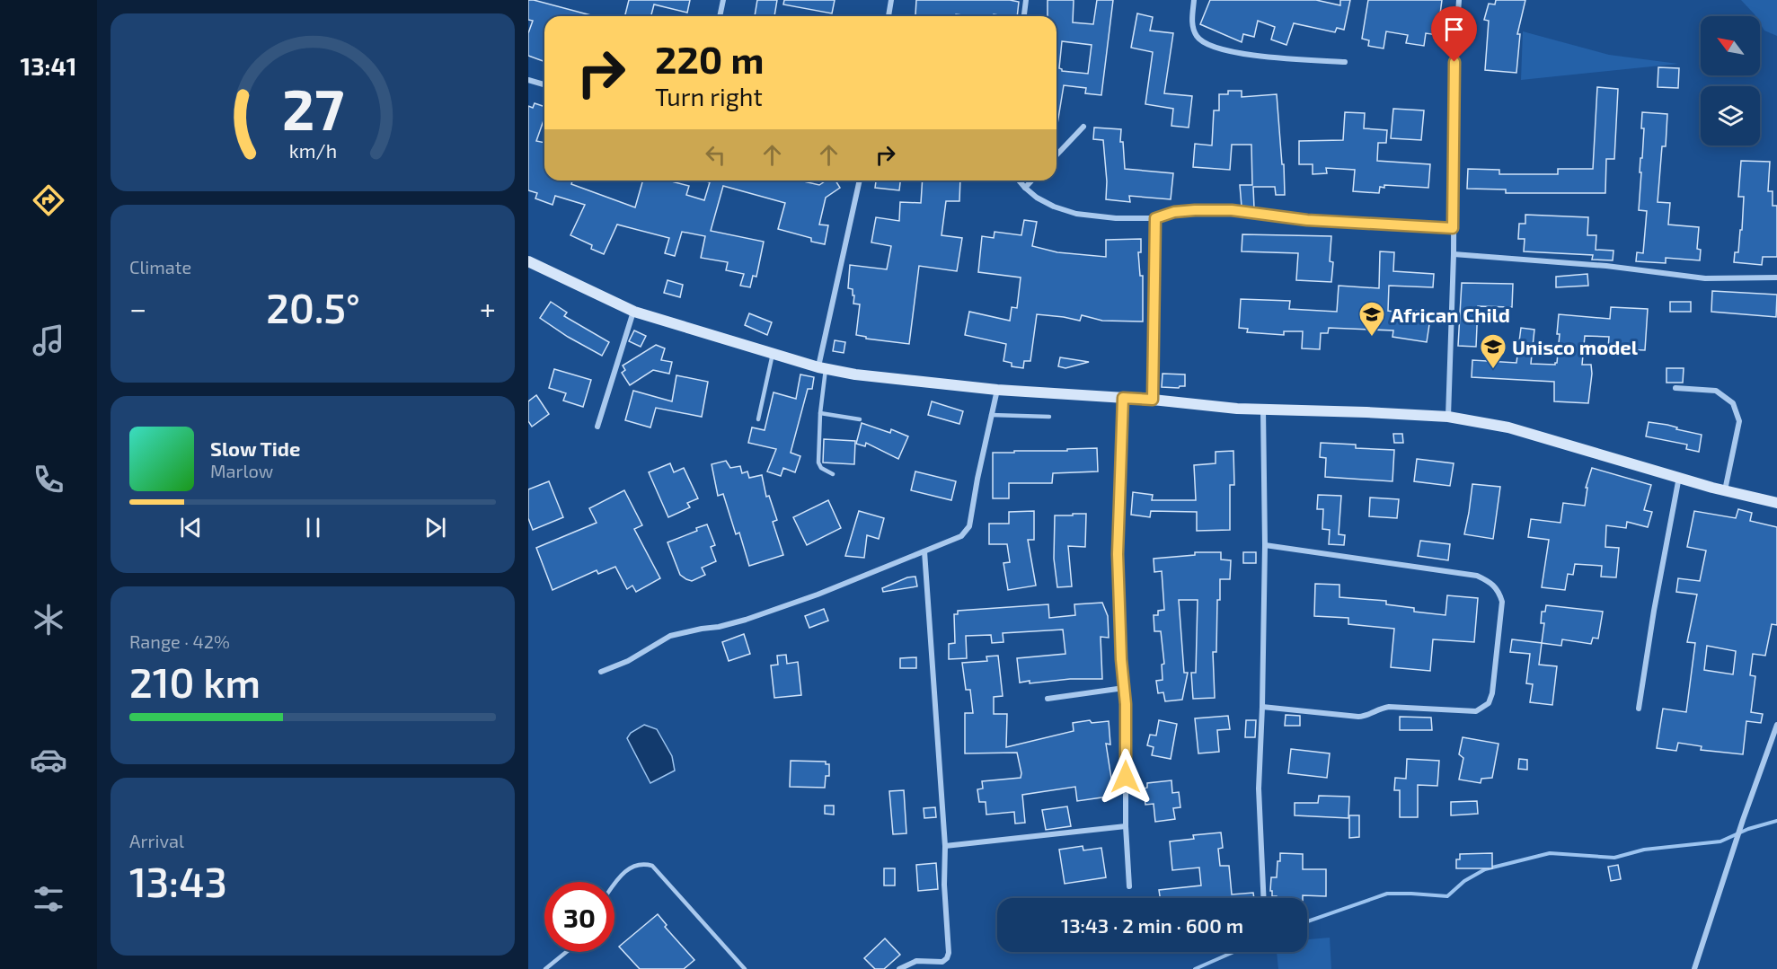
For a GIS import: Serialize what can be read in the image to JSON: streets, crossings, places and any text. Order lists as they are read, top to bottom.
{
  "places": {
    "school or university": ["African Child", "Unisco model"]
  },
  "north": "top left",
  "page": {
    "tabs": "13:41",
    "turn": ["220 m", "Turn right"],
    "tile": [
      "Climate",
      ["Range · 42%", "210 km"],
      ["Arrival", "13:43"]
    ],
    "heat": ["−", "20.5°", "+"],
    "song": ["Slow Tide", "Marlow"],
    "limit": "30",
    "trip": "13:43 · 2 min · 600 m",
    "gauge": ["27", "km/h"]
  }
}
